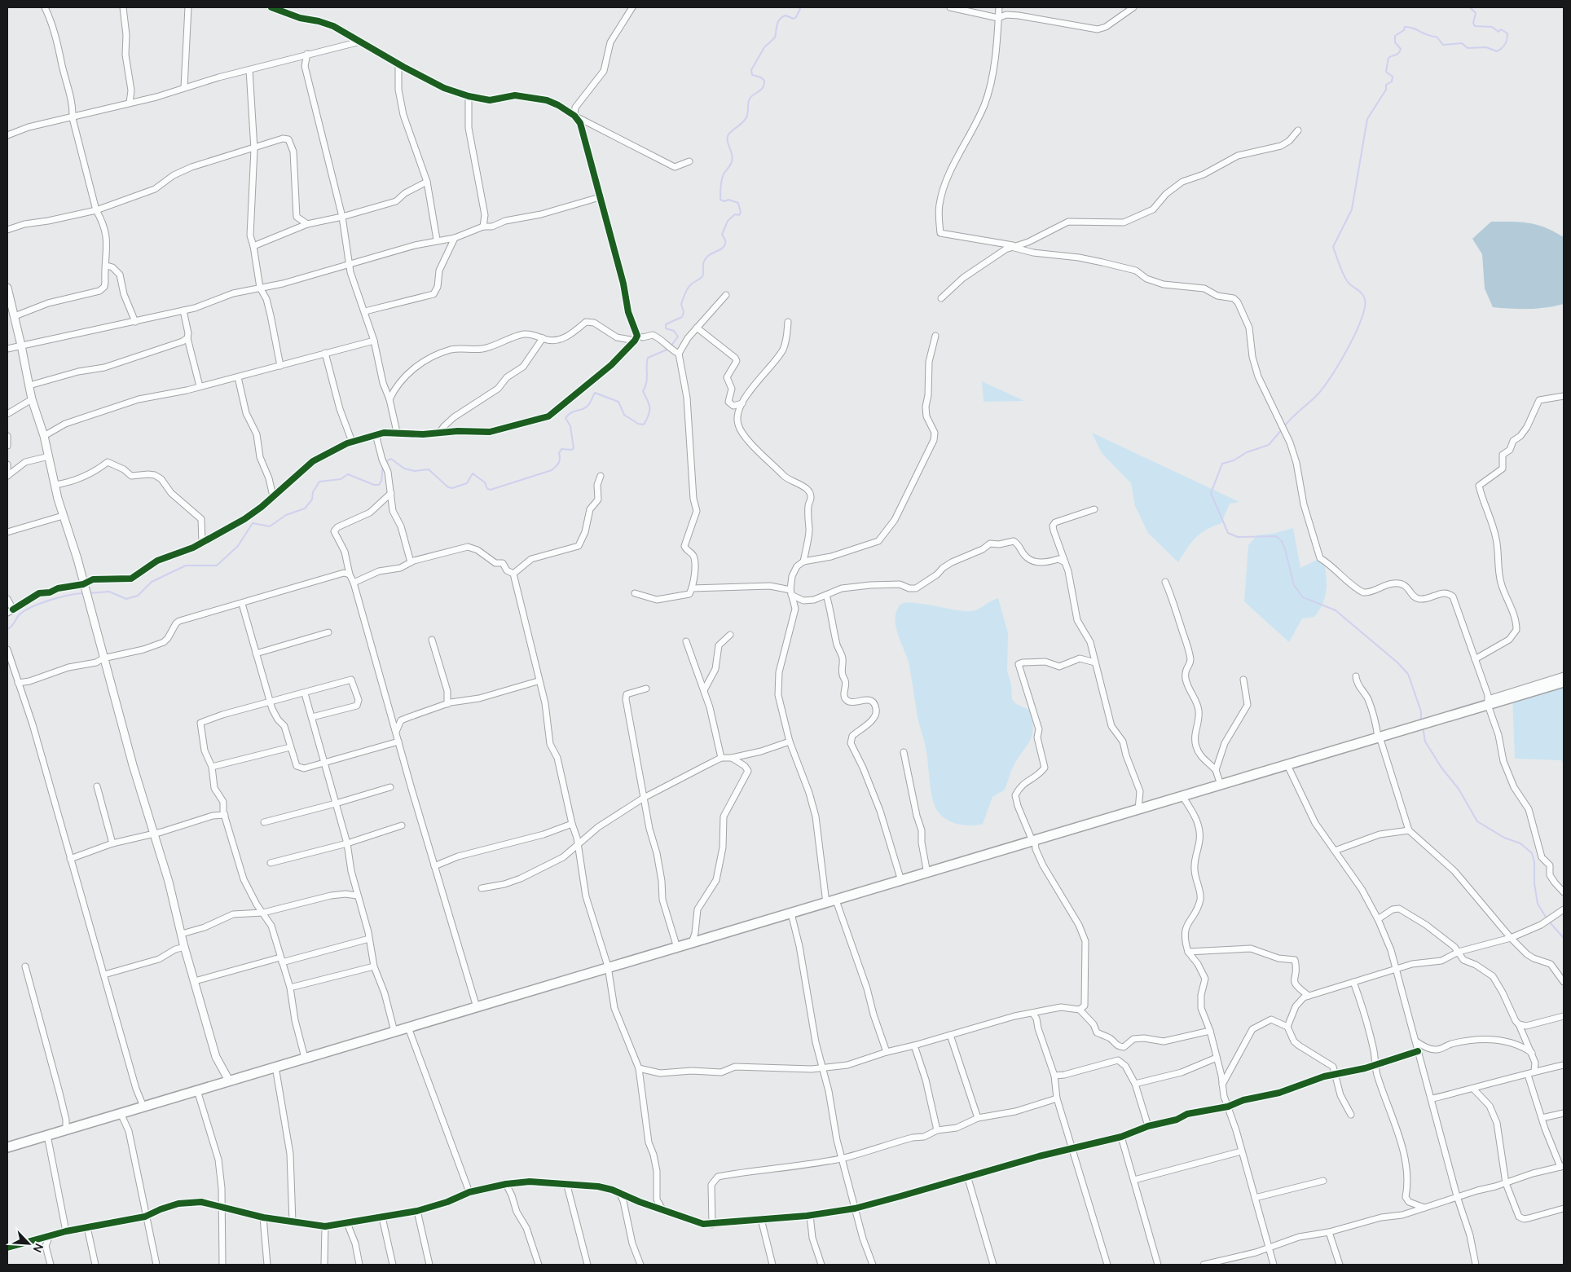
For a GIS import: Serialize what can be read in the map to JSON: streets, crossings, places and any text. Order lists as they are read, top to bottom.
{
  "north": "bottom right"
}
